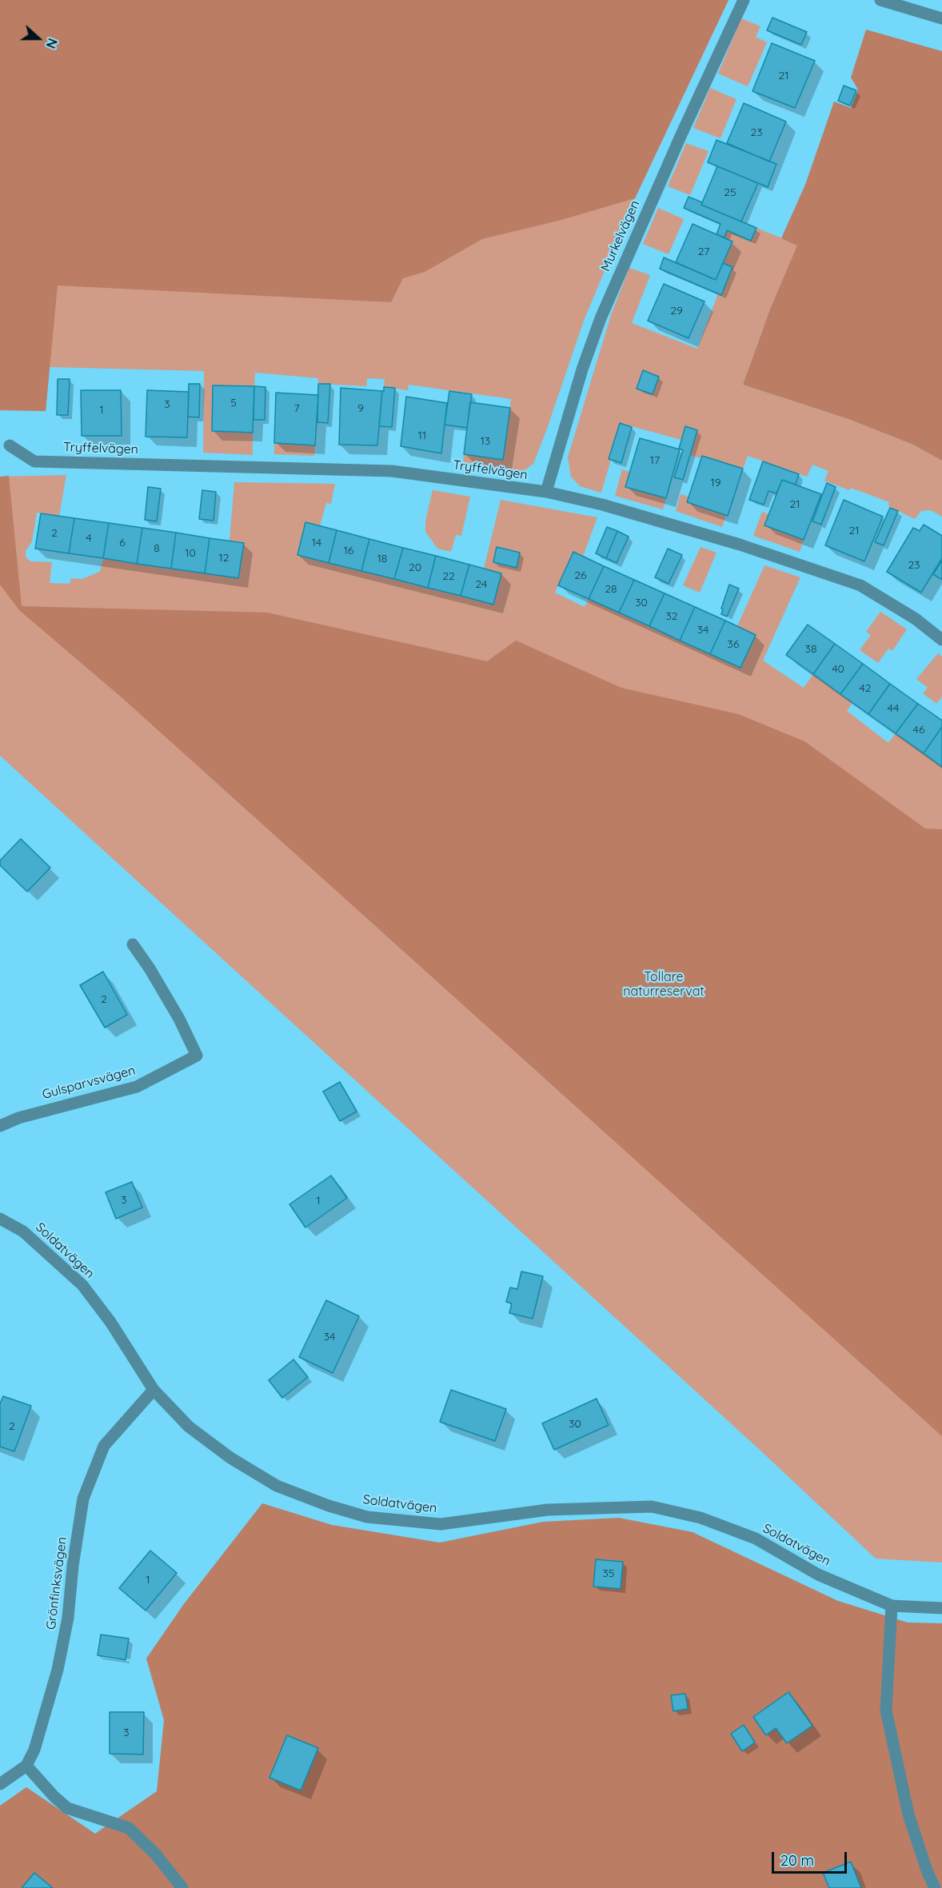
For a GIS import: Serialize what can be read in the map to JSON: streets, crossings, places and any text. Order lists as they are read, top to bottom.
{
  "streets": {
    "street": [
      "Murkelvägen",
      "Tryffelvägen",
      "Gulsparvsvägen",
      "Soldatvägen",
      "Grönfinksvägen"
    ]
  },
  "crossings": [
    ["Murkelvägen", "Tryffelvägen"],
    ["Soldatvägen", "Grönfinksvägen"]
  ],
  "parks": ["Tollare naturreservat"],
  "house_numbers": [
    "21",
    "23",
    "25",
    "27",
    "29",
    "5",
    "3",
    "7",
    "9",
    "1",
    "11",
    "13",
    "17",
    "19",
    "21",
    "21",
    "2",
    "4",
    "6",
    "14",
    "8",
    "16",
    "10",
    "12",
    "18",
    "23",
    "20",
    "26",
    "22",
    "24",
    "28",
    "30",
    "32",
    "34",
    "36",
    "38",
    "40",
    "42",
    "44",
    "46",
    "2",
    "3",
    "1",
    "34",
    "30",
    "2",
    "35",
    "1",
    "3"
  ],
  "scale_bar": "20 m",
  "north": "right"
}
